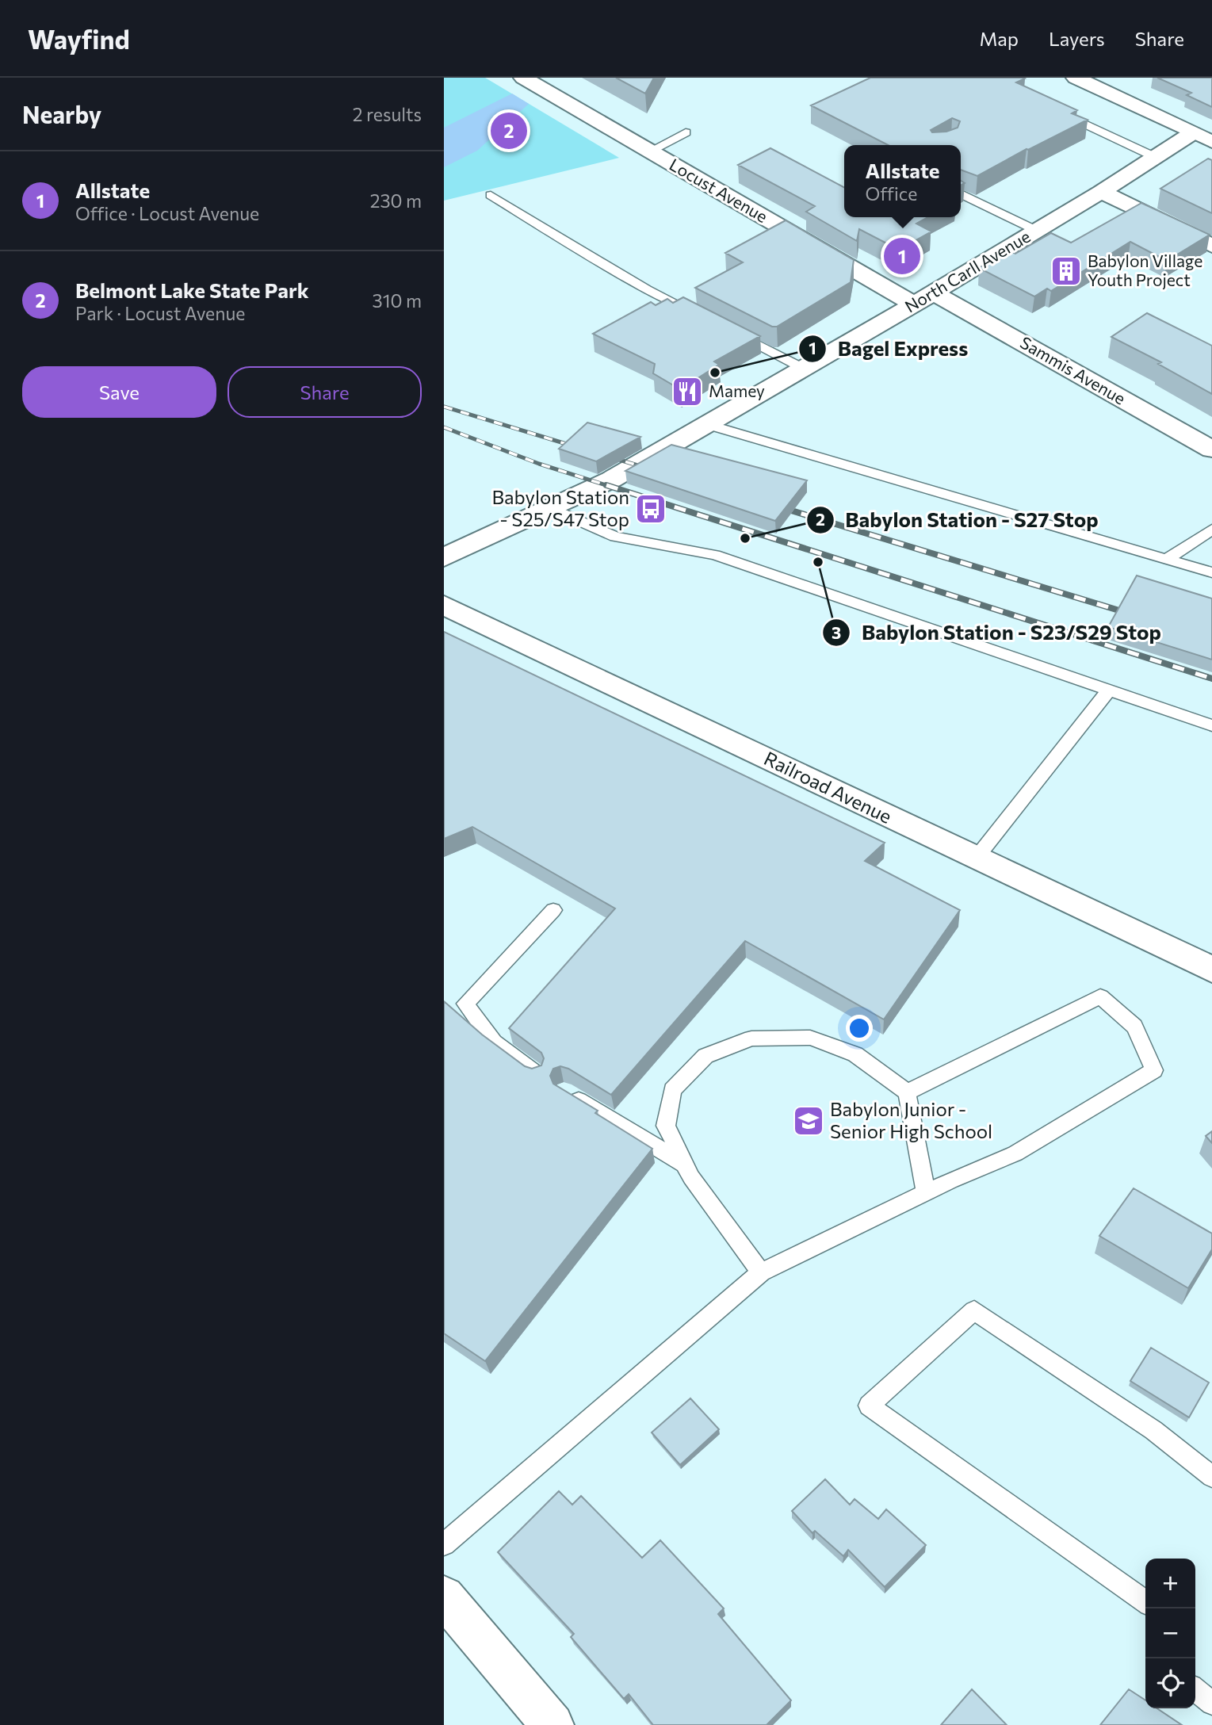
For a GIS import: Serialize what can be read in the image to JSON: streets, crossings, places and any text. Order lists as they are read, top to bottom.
{
  "streets": {
    "street": [
      "Locust Avenue",
      "North Carll Avenue",
      "Sammis Avenue",
      "Railroad Avenue"
    ]
  },
  "crossings": [
    ["Locust Avenue", "North Carll Avenue"],
    ["North Carll Avenue", "Sammis Avenue"]
  ],
  "places": {
    "building": ["Babylon Village Youth Project"],
    "other": ["Bagel Express", "Babylon Station - S27 Stop", "Babylon Station - S23/S29 Stop"],
    "restaurant": ["Mamey"],
    "bus stop": ["Babylon Station - S25/S47 Stop"],
    "school or university": ["Babylon Junior - Senior High School"]
  },
  "page": {
    "header": "Wayfind",
    "nav": ["Map", "Layers", "Share"],
    "heading": ["Nearby", "2 results"],
    "pins": ["2", "1"],
    "popup": ["Allstate", "Office"],
    "list": [
      {
        "mark": "1",
        "name": "Allstate",
        "note": "Office · Locust Avenue",
        "value": "230 m"
      },
      {
        "mark": "2",
        "name": "Belmont Lake State Park",
        "note": "Park · Locust Avenue",
        "value": "310 m"
      }
    ],
    "buttons": ["Save", "Share"],
    "map_buttons": ["+", "−"]
  }
}
